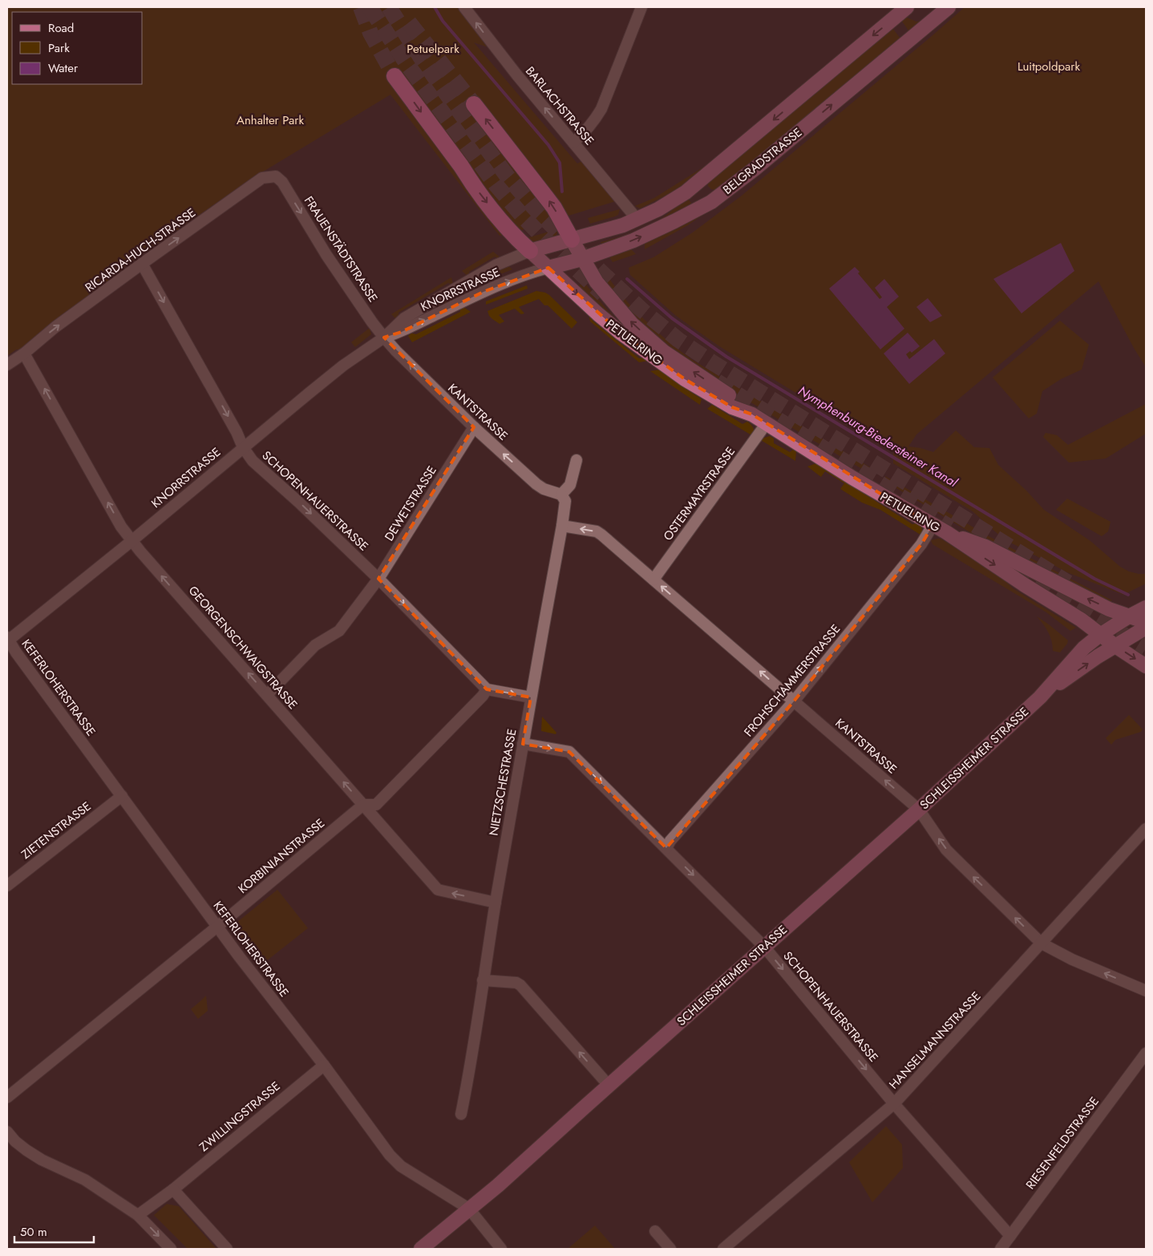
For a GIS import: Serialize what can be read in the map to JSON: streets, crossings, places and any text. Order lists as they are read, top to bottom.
{
  "streets": {
    "main road": ["BELGRADSTRASSE", "PETUELRING", "SCHLEISSHEIMER STRASSE"],
    "street": [
      "BARLACHSTRASSE",
      "FRAUENSTÄDTSTRASSE",
      "RICARDA-HUCH-STRASSE",
      "KNORRSTRASSE",
      "KANTSTRASSE",
      "OSTERMAYRSTRASSE",
      "SCHOPENHAUERSTRASSE",
      "DEWETSTRASSE",
      "GEORGENSCHWAIGSTRASSE",
      "FROHSCHAMMERSTRASSE",
      "KEFERLOHERSTRASSE",
      "NIETZSCHESTRASSE",
      "ZIETENSTRASSE",
      "KORBINIANSTRASSE",
      "HANSELMANNSTRASSE",
      "ZWILLINGSTRASSE",
      "RIESENFELDSTRASSE"
    ]
  },
  "crossings": [
    ["BARLACHSTRASSE", "BELGRADSTRASSE"],
    ["BELGRADSTRASSE", "KNORRSTRASSE"],
    ["BELGRADSTRASSE", "PETUELRING"],
    ["FRAUENSTÄDTSTRASSE", "RICARDA-HUCH-STRASSE"],
    ["FRAUENSTÄDTSTRASSE", "KNORRSTRASSE"],
    ["FRAUENSTÄDTSTRASSE", "KANTSTRASSE"],
    ["RICARDA-HUCH-STRASSE", "SCHOPENHAUERSTRASSE"],
    ["RICARDA-HUCH-STRASSE", "GEORGENSCHWAIGSTRASSE"],
    ["KNORRSTRASSE", "PETUELRING"],
    ["KNORRSTRASSE", "KANTSTRASSE"],
    ["KNORRSTRASSE", "SCHOPENHAUERSTRASSE"],
    ["KNORRSTRASSE", "GEORGENSCHWAIGSTRASSE"],
    ["KNORRSTRASSE", "KEFERLOHERSTRASSE"],
    ["PETUELRING", "OSTERMAYRSTRASSE"],
    ["PETUELRING", "FROHSCHAMMERSTRASSE"],
    ["PETUELRING", "SCHLEISSHEIMER STRASSE"],
    ["KANTSTRASSE", "OSTERMAYRSTRASSE"],
    ["KANTSTRASSE", "DEWETSTRASSE"],
    ["KANTSTRASSE", "FROHSCHAMMERSTRASSE"],
    ["KANTSTRASSE", "SCHLEISSHEIMER STRASSE"],
    ["KANTSTRASSE", "NIETZSCHESTRASSE"],
    ["KANTSTRASSE", "HANSELMANNSTRASSE"],
    ["SCHOPENHAUERSTRASSE", "DEWETSTRASSE"],
    ["SCHOPENHAUERSTRASSE", "FROHSCHAMMERSTRASSE"],
    ["SCHOPENHAUERSTRASSE", "SCHLEISSHEIMER STRASSE"],
    ["SCHOPENHAUERSTRASSE", "NIETZSCHESTRASSE"],
    ["SCHOPENHAUERSTRASSE", "KORBINIANSTRASSE"],
    ["SCHOPENHAUERSTRASSE", "HANSELMANNSTRASSE"],
    ["SCHOPENHAUERSTRASSE", "RIESENFELDSTRASSE"],
    ["DEWETSTRASSE", "GEORGENSCHWAIGSTRASSE"],
    ["GEORGENSCHWAIGSTRASSE", "NIETZSCHESTRASSE"],
    ["GEORGENSCHWAIGSTRASSE", "KORBINIANSTRASSE"],
    ["KEFERLOHERSTRASSE", "SCHLEISSHEIMER STRASSE"],
    ["KEFERLOHERSTRASSE", "ZIETENSTRASSE"],
    ["KEFERLOHERSTRASSE", "KORBINIANSTRASSE"],
    ["KEFERLOHERSTRASSE", "ZWILLINGSTRASSE"]
  ],
  "one_way": [
    "BARLACHSTRASSE",
    "FRAUENSTÄDTSTRASSE",
    "RICARDA-HUCH-STRASSE",
    "KANTSTRASSE",
    "SCHOPENHAUERSTRASSE",
    "GEORGENSCHWAIGSTRASSE",
    "FROHSCHAMMERSTRASSE"
  ],
  "water": ["Nymphenburg-Biedersteiner Kanal"],
  "parks": ["Petuelpark", "Luitpoldpark", "Anhalter Park"],
  "legend": ["Road", "Park", "Water"],
  "scale_bar": "50 m"
}
